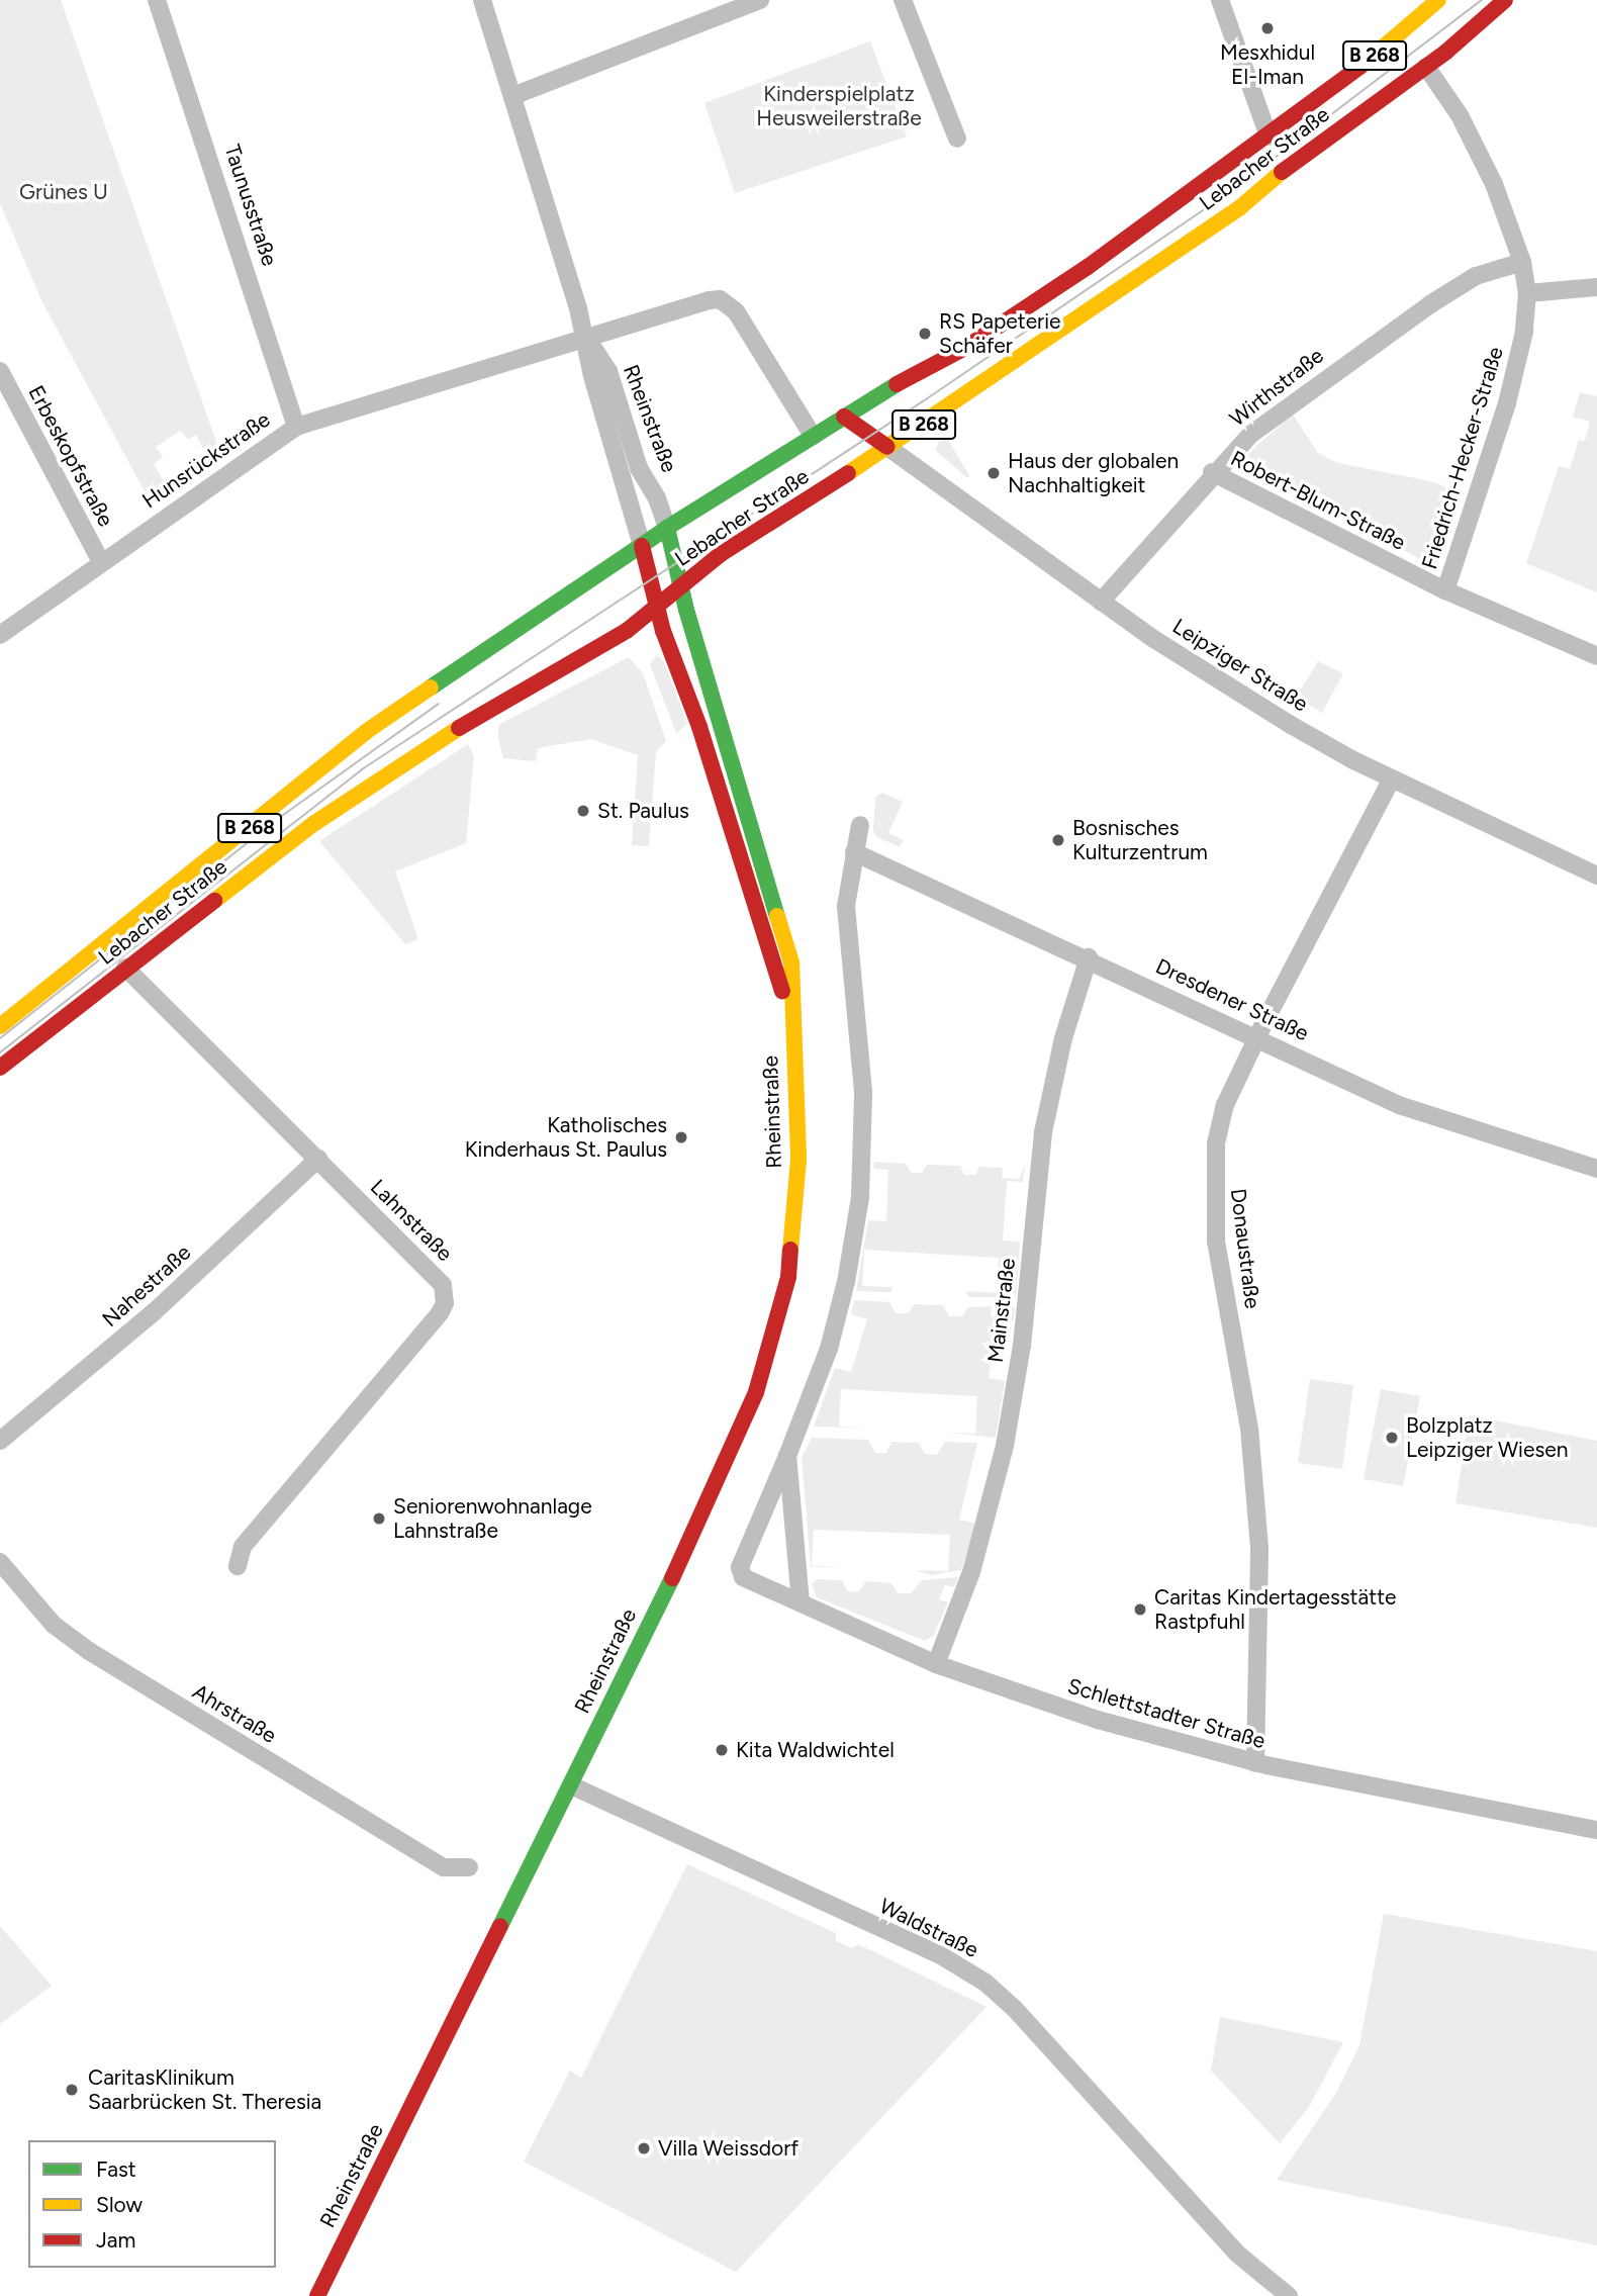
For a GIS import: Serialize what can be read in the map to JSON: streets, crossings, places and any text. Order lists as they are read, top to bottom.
{
  "streets": {
    "main road": ["B 268", "Lebacher Straße", "Rheinstraße"],
    "street": [
      "Taunusstraße",
      "Wirthstraße",
      "Erbeskopfstraße",
      "Friedrich-Hecker-Straße",
      "Hunsrückstraße",
      "Robert-Blum-Straße",
      "Leipziger Straße",
      "Dresdener Straße",
      "Lahnstraße",
      "Donaustraße",
      "Nahestraße",
      "Mainstraße",
      "Ahrstraße",
      "Schlettstadter Straße",
      "Waldstraße"
    ]
  },
  "crossings": [
    ["B 268", "Lebacher Straße"],
    ["Lebacher Straße", "Rheinstraße"],
    ["Lebacher Straße", "Friedrich-Hecker-Straße"],
    ["Lebacher Straße", "Leipziger Straße"],
    ["Lebacher Straße", "Lahnstraße"],
    ["Taunusstraße", "Hunsrückstraße"],
    ["Wirthstraße", "Friedrich-Hecker-Straße"],
    ["Wirthstraße", "Robert-Blum-Straße"],
    ["Wirthstraße", "Leipziger Straße"],
    ["Rheinstraße", "Hunsrückstraße"],
    ["Rheinstraße", "Waldstraße"],
    ["Erbeskopfstraße", "Hunsrückstraße"],
    ["Friedrich-Hecker-Straße", "Robert-Blum-Straße"],
    ["Leipziger Straße", "Donaustraße"],
    ["Dresdener Straße", "Donaustraße"],
    ["Dresdener Straße", "Mainstraße"],
    ["Lahnstraße", "Nahestraße"],
    ["Donaustraße", "Schlettstadter Straße"],
    ["Mainstraße", "Schlettstadter Straße"]
  ],
  "parks": ["Kinderspielplatz Heusweilerstraße", "Grünes U"],
  "places": [
    "Mesxhidul El-Iman",
    "RS Papeterie Schäfer",
    "Haus der globalen Nachhaltigkeit",
    "St. Paulus",
    "Bosnisches Kulturzentrum",
    "Katholisches Kinderhaus St. Paulus",
    "Bolzplatz Leipziger Wiesen",
    "Seniorenwohnanlage Lahnstraße",
    "Caritas Kindertagesstätte Rastpfuhl",
    "Kita Waldwichtel",
    "CaritasKlinikum Saarbrücken St. Theresia",
    "Villa Weissdorf"
  ],
  "legend": ["Fast", "Slow", "Jam"]
}
